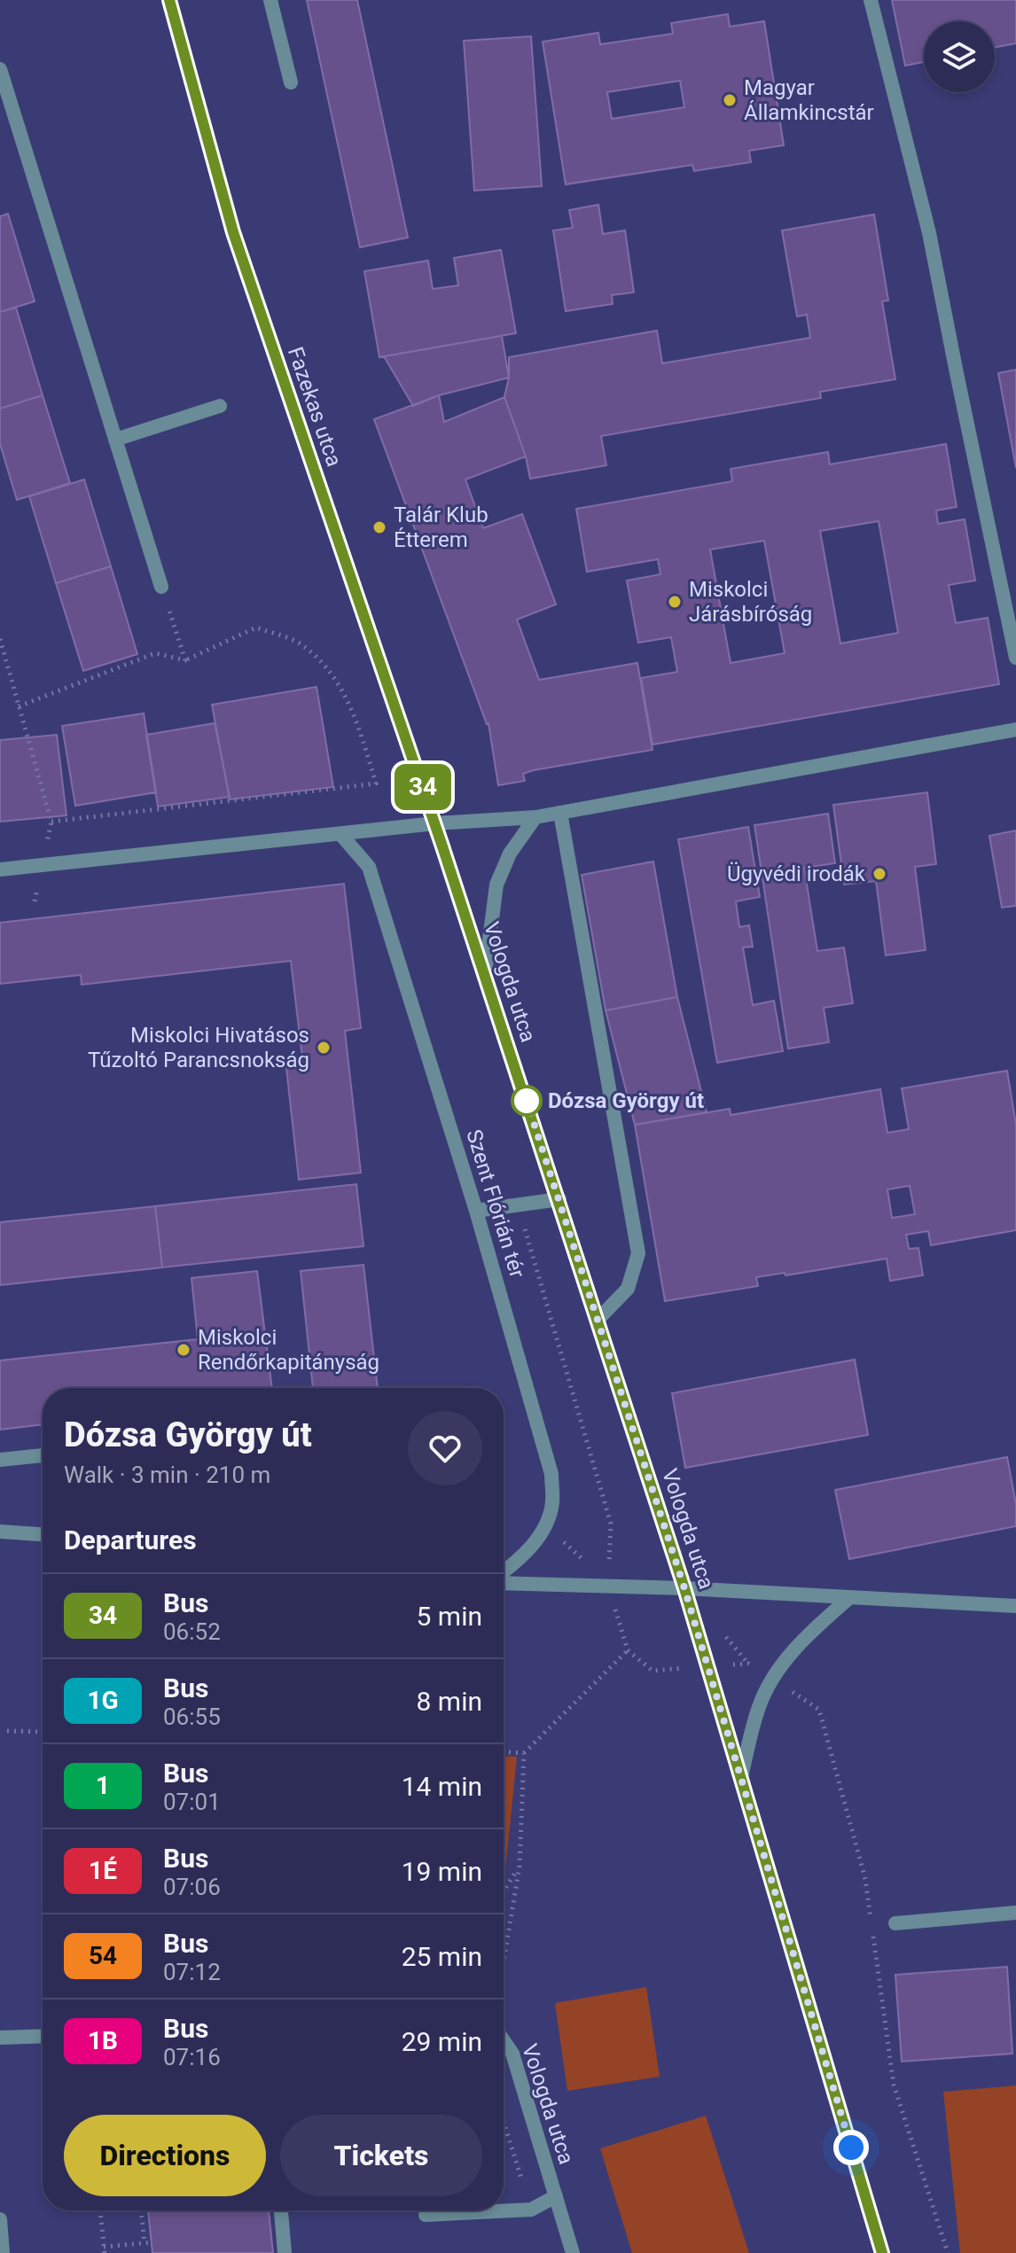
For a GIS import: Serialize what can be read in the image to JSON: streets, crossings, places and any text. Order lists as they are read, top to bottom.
{
  "streets": {
    "street": ["Fazekas utca", "Vologda utca", "Szent Flórián tér"]
  },
  "crossings": [
    ["Fazekas utca", "Vologda utca"]
  ],
  "places": [
    "Magyar Államkincstár",
    "Talár Klub Étterem",
    "Miskolci Járásbíróság",
    "Ügyvédi irodák",
    "Miskolci Hivatásos Tűzoltó Parancsnokság",
    "Dózsa György út",
    "Miskolci Rendőrkapitányság"
  ],
  "lines": ["bus line 34"],
  "page": {
    "on_map": "34",
    "heading": [
      ["Dózsa György út", "Walk · 3 min · 210 m"],
      "Departures"
    ],
    "list": [
      {
        "mark": "34",
        "name": "Bus",
        "note": "06:52",
        "value": "5 min"
      },
      {
        "mark": "1G",
        "name": "Bus",
        "note": "06:55",
        "value": "8 min"
      },
      {
        "mark": "1",
        "name": "Bus",
        "note": "07:01",
        "value": "14 min"
      },
      {
        "mark": "1É",
        "name": "Bus",
        "note": "07:06",
        "value": "19 min"
      },
      {
        "mark": "54",
        "name": "Bus",
        "note": "07:12",
        "value": "25 min"
      },
      {
        "mark": "1B",
        "name": "Bus",
        "note": "07:16",
        "value": "29 min"
      }
    ],
    "buttons": ["Directions", "Tickets"]
  }
}
